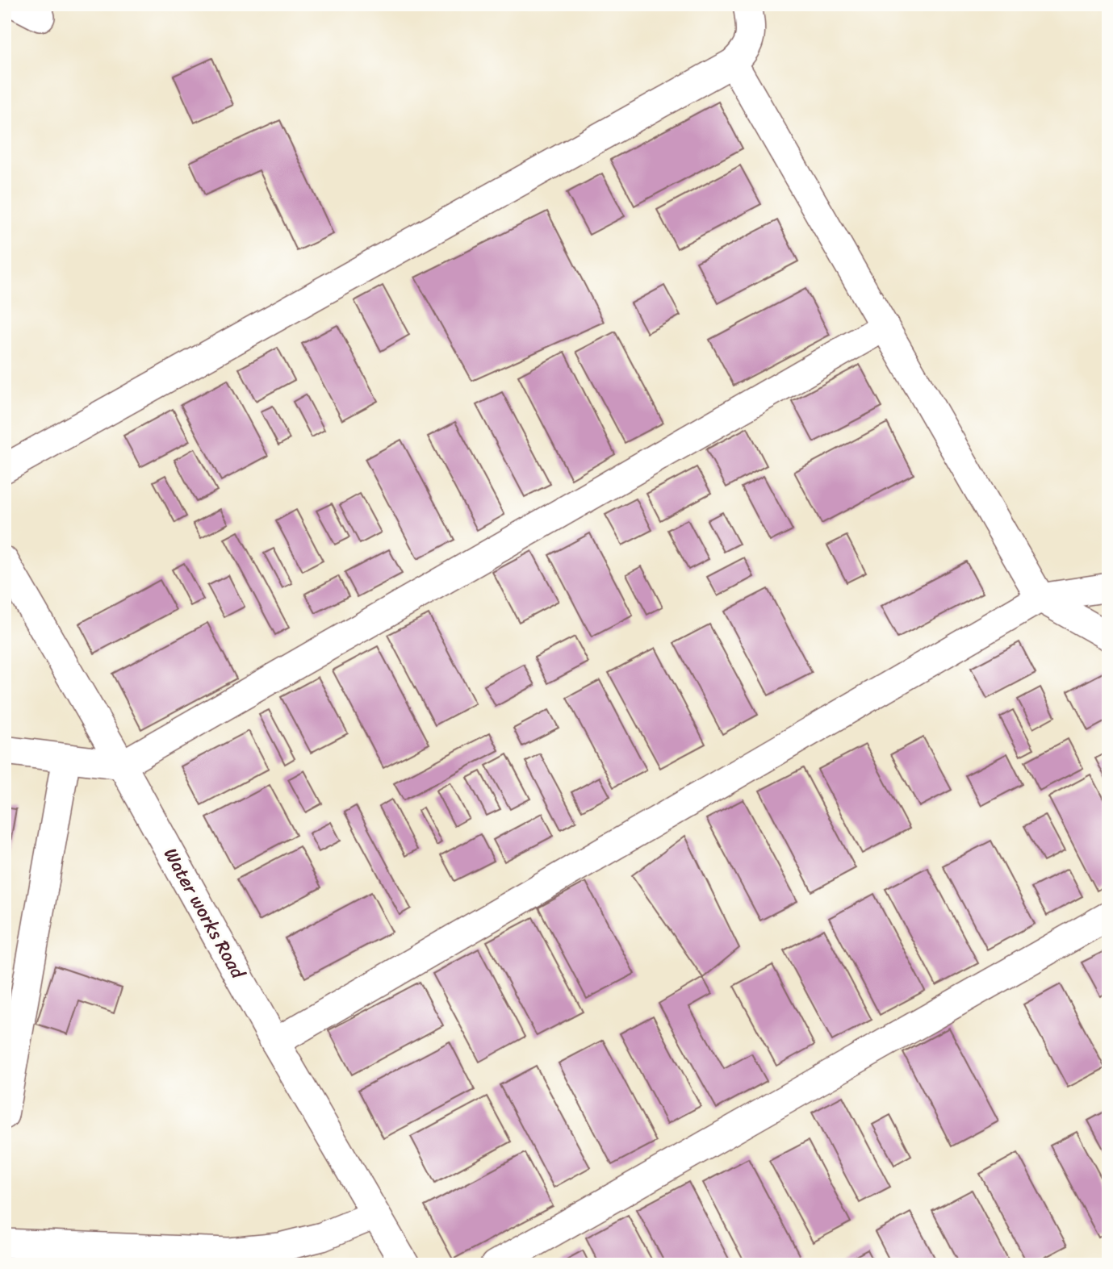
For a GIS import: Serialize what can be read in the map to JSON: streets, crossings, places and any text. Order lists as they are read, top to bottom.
{
  "streets": {
    "street": ["Water works Road"]
  }
}
